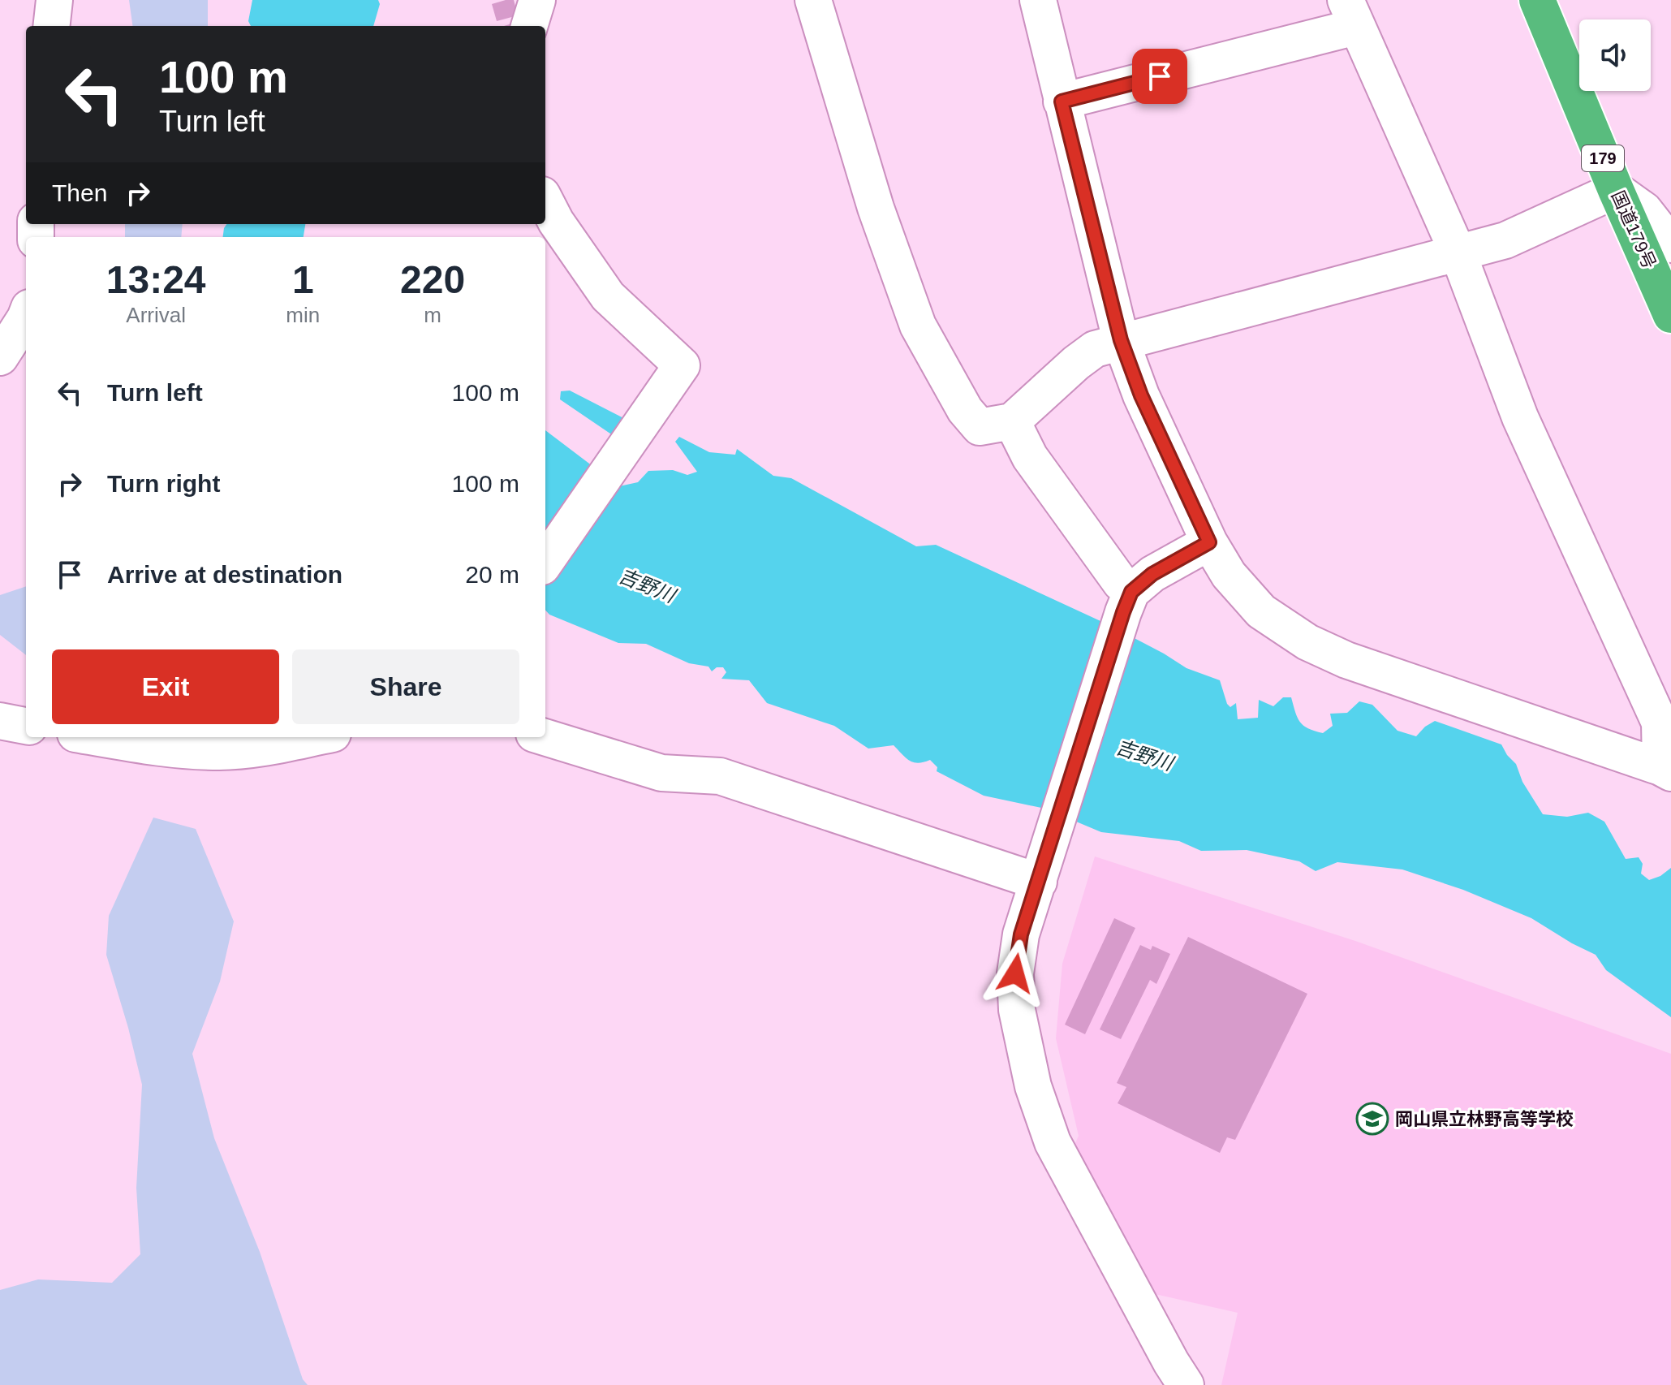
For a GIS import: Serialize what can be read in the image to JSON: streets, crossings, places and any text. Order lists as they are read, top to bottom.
{
  "streets": {
    "highway": ["179", "国道179号"]
  },
  "water": ["吉野川"],
  "places": {
    "school or university": ["岡山県立林野高等学校"]
  },
  "page": {
    "turn": ["100 m", "Turn left"],
    "then": "Then",
    "eta": [
      "13:24",
      "Arrival",
      "1",
      "min",
      "220",
      "m"
    ],
    "list": [
      {
        "name": "Turn left",
        "value": "100 m"
      },
      {
        "name": "Turn right",
        "value": "100 m"
      },
      {
        "name": "Arrive at destination",
        "value": "20 m"
      }
    ],
    "buttons": ["Exit", "Share"]
  }
}
